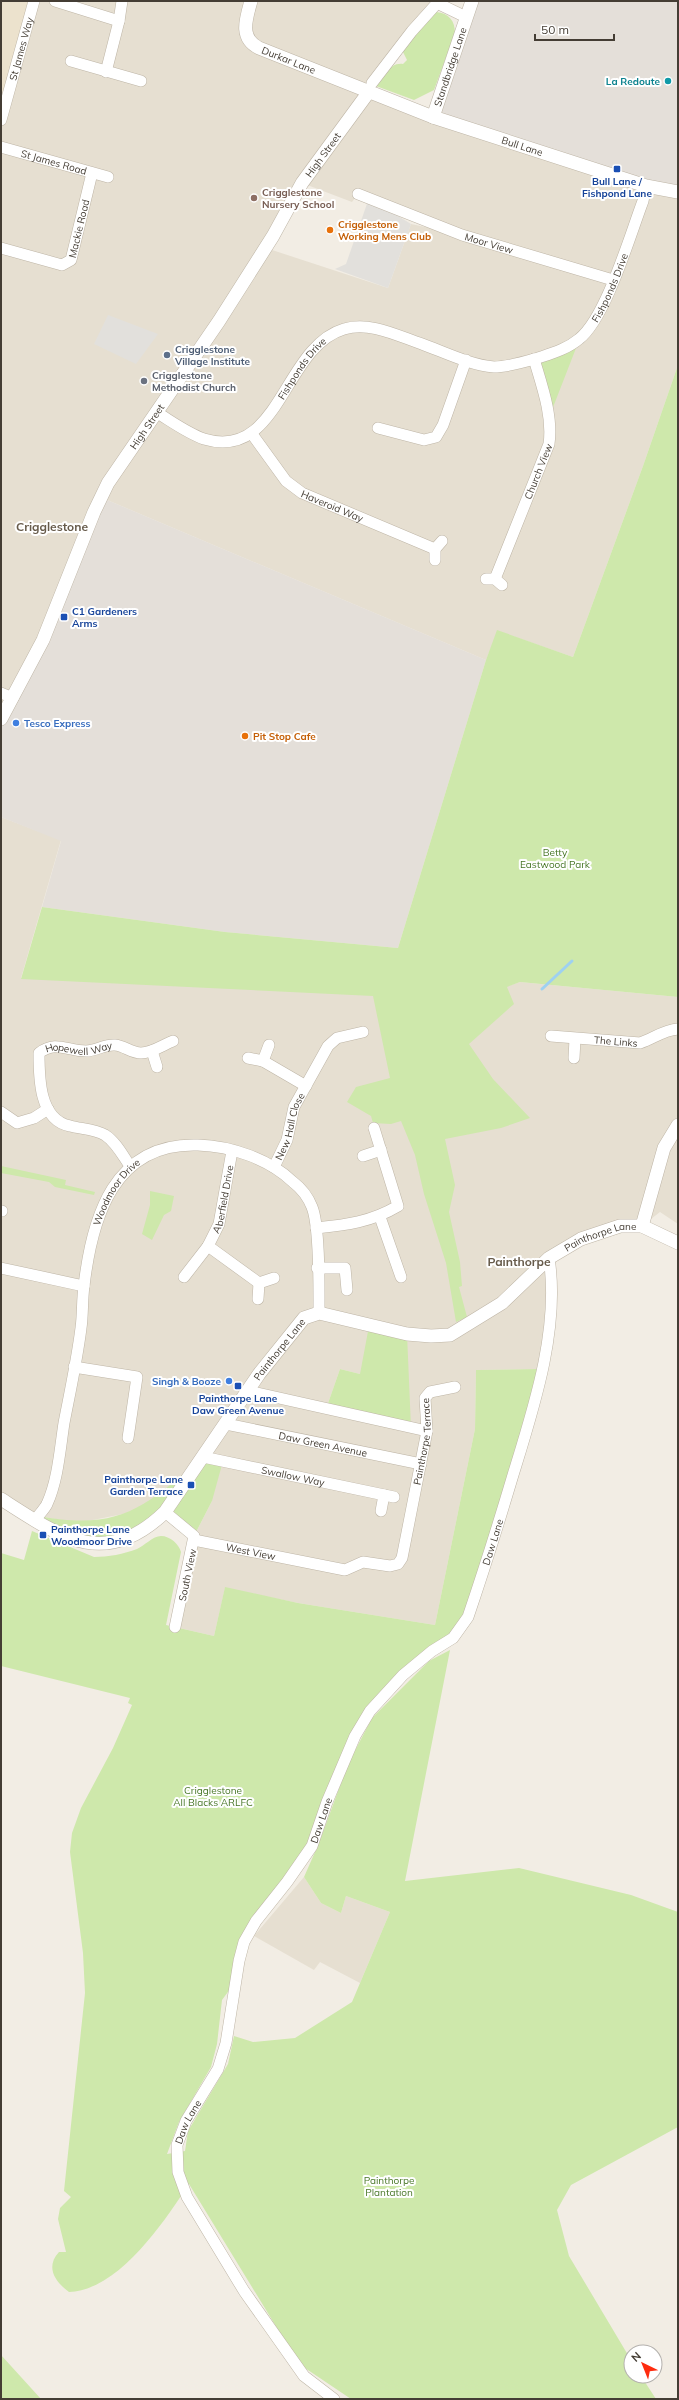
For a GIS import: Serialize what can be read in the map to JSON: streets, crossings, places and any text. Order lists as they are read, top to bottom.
{
  "streets": {
    "street": [
      "St James Way",
      "Durkar Lane",
      "Standbridge Lane",
      "Bull Lane",
      "High Street",
      "St James Road",
      "Mackie Road",
      "Moor View",
      "Fishponds Drive",
      "Church View",
      "Haveroid Way",
      "The Links",
      "Hopewell Way",
      "New Hall Close",
      "Woodmoor Drive",
      "Aberfield Drive",
      "Painthorpe Lane",
      "Painthorpe Terrace",
      "Daw Green Avenue",
      "Swallow Way",
      "Daw Lane",
      "West View",
      "South View"
    ]
  },
  "crossings": [
    ["Durkar Lane", "Standbridge Lane"],
    ["Durkar Lane", "Bull Lane"],
    ["Durkar Lane", "High Street"],
    ["Standbridge Lane", "Bull Lane"],
    ["Standbridge Lane", "High Street"],
    ["Bull Lane", "High Street"],
    ["Bull Lane", "Fishponds Drive"],
    ["High Street", "Fishponds Drive"],
    ["St James Road", "Mackie Road"],
    ["Moor View", "Fishponds Drive"],
    ["Fishponds Drive", "Church View"],
    ["Fishponds Drive", "Haveroid Way"],
    ["Hopewell Way", "Woodmoor Drive"],
    ["New Hall Close", "Woodmoor Drive"],
    ["Woodmoor Drive", "Aberfield Drive"],
    ["Woodmoor Drive", "Painthorpe Lane"],
    ["Painthorpe Lane", "Daw Green Avenue"],
    ["Painthorpe Lane", "Swallow Way"],
    ["Painthorpe Lane", "Daw Lane"],
    ["Painthorpe Lane", "South View"],
    ["Painthorpe Terrace", "Daw Green Avenue"],
    ["Painthorpe Terrace", "West View"],
    ["West View", "South View"]
  ],
  "districts": ["Crigglestone", "Painthorpe"],
  "parks": ["Betty Eastwood Park", "Crigglestone All Blacks ARLFC", "Painthorpe Plantation"],
  "places": {
    "other": [
      "La Redoute",
      "Crigglestone Nursery School",
      "Crigglestone Working Mens Club",
      "Crigglestone Village Institute",
      "Crigglestone Methodist Church",
      "Tesco Express",
      "Pit Stop Cafe",
      "Singh & Booze"
    ],
    "transit": [
      "Bull Lane / Fishpond Lane",
      "C1 Gardeners Arms",
      "Painthorpe Lane Daw Green Avenue",
      "Painthorpe Lane Garden Terrace",
      "Painthorpe Lane Woodmoor Drive"
    ]
  },
  "scale_bar": "50 m",
  "north": "top left"
}
